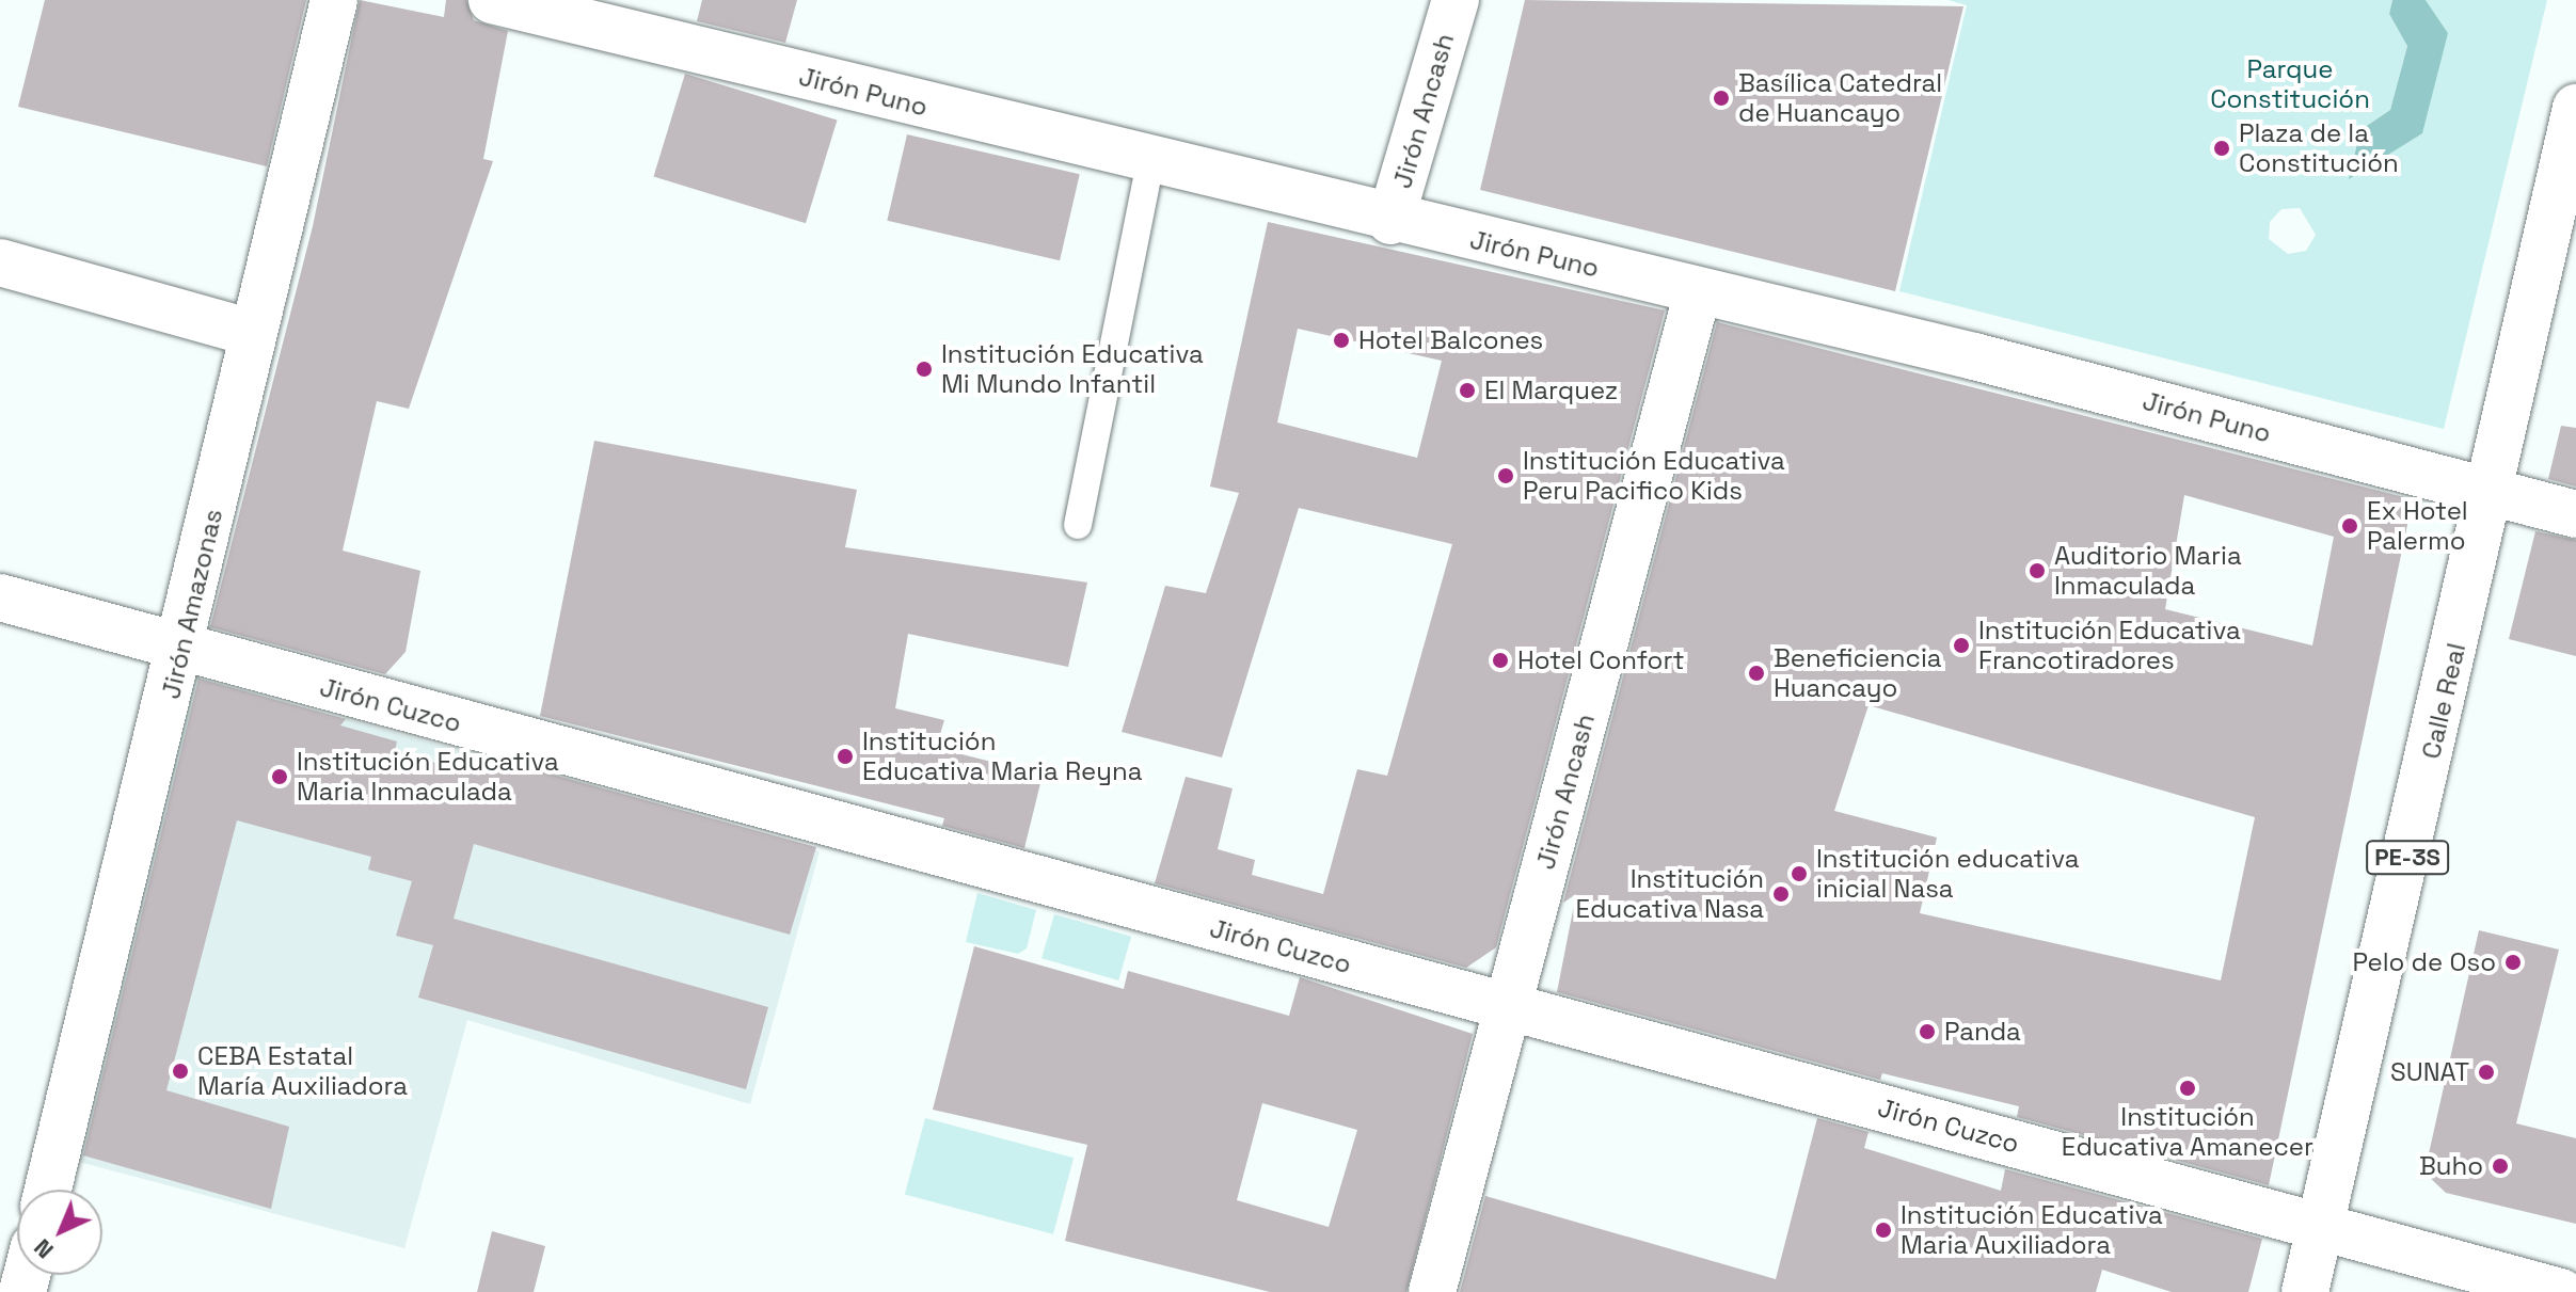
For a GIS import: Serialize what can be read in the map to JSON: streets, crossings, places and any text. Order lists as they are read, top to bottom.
{
  "streets": {
    "main road": [
      "Jirón Puno",
      "Jirón Ancash",
      "Jirón Amazonas",
      "Calle Real",
      "Jirón Cuzco",
      "PE-3S"
    ]
  },
  "crossings": [
    ["Jirón Puno", "Jirón Ancash"],
    ["Jirón Puno", "Calle Real"],
    ["Jirón Ancash", "Jirón Cuzco"],
    ["Jirón Amazonas", "Jirón Cuzco"],
    ["Calle Real", "Jirón Cuzco"]
  ],
  "parks": ["Parque Constitución"],
  "places": [
    "Basílica Catedral de Huancayo",
    "Plaza de la Constitución",
    "Hotel Balcones",
    "Institución Educativa Mi Mundo Infantil",
    "El Marquez",
    "Institución Educativa Peru Pacifico Kids",
    "Ex Hotel Palermo",
    "Auditorio Maria Inmaculada",
    "Institución Educativa Francotiradores",
    "Hotel Confort",
    "Beneficiencia Huancayo",
    "Institución Educativa Maria Reyna",
    "Institución Educativa Maria Inmaculada",
    "Institución educativa inicial Nasa",
    "Institución Educativa Nasa",
    "Pelo de Oso",
    "Panda",
    "CEBA Estatal María Auxiliadora",
    "SUNAT",
    "Institución Educativa Amanecer",
    "Buho",
    "Institución Educativa Maria Auxiliadora"
  ],
  "north": "bottom left"
}
